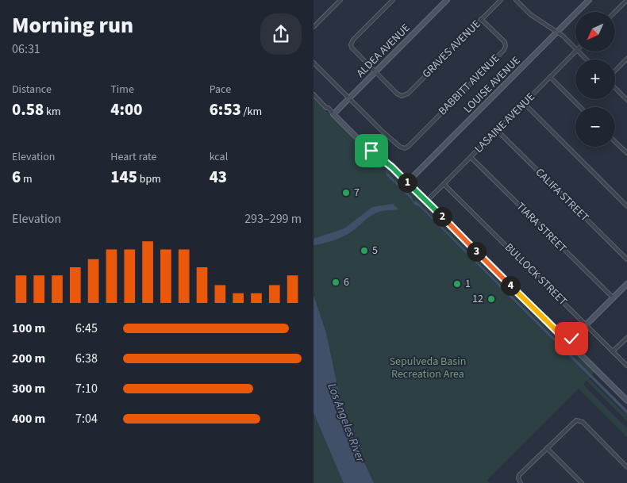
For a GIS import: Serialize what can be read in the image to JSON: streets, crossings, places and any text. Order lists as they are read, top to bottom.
{
  "streets": {
    "main road": ["ALDEA AVENUE", "LOUISE AVENUE"],
    "street": [
      "GRAVES AVENUE",
      "BABBITT AVENUE",
      "LASAINE AVENUE",
      "CALIFA STREET",
      "TIARA STREET",
      "BULLOCK STREET"
    ]
  },
  "crossings": [
    ["GRAVES AVENUE", "ALDEA AVENUE"],
    ["GRAVES AVENUE", "BABBITT AVENUE"],
    ["ALDEA AVENUE", "BABBITT AVENUE"],
    ["LASAINE AVENUE", "CALIFA STREET"],
    ["LASAINE AVENUE", "TIARA STREET"],
    ["LASAINE AVENUE", "BULLOCK STREET"]
  ],
  "water": ["Los Angeles River"],
  "parks": ["Sepulveda Basin Recreation Area"],
  "places": [
    "7",
    "5",
    "6",
    "1",
    "12"
  ],
  "north": "bottom left",
  "page": {
    "heading": ["Morning run", "06:31"],
    "map_buttons": ["+", "−"],
    "stats": [
      ["Distance", "0.58 km"],
      ["Time", "4:00"],
      ["Pace", "6:53 /km"],
      ["Elevation", "6 m"],
      ["Heart rate", "145 bpm"],
      ["kcal", "43"]
    ],
    "pins": [
      "1",
      "2",
      "3",
      "4"
    ],
    "chart": ["Elevation", "293–299 m"],
    "list": [
      {
        "name": "100 m",
        "note": "6:45"
      },
      {
        "name": "200 m",
        "note": "6:38"
      },
      {
        "name": "300 m",
        "note": "7:10"
      },
      {
        "name": "400 m",
        "note": "7:04"
      }
    ]
  }
}
